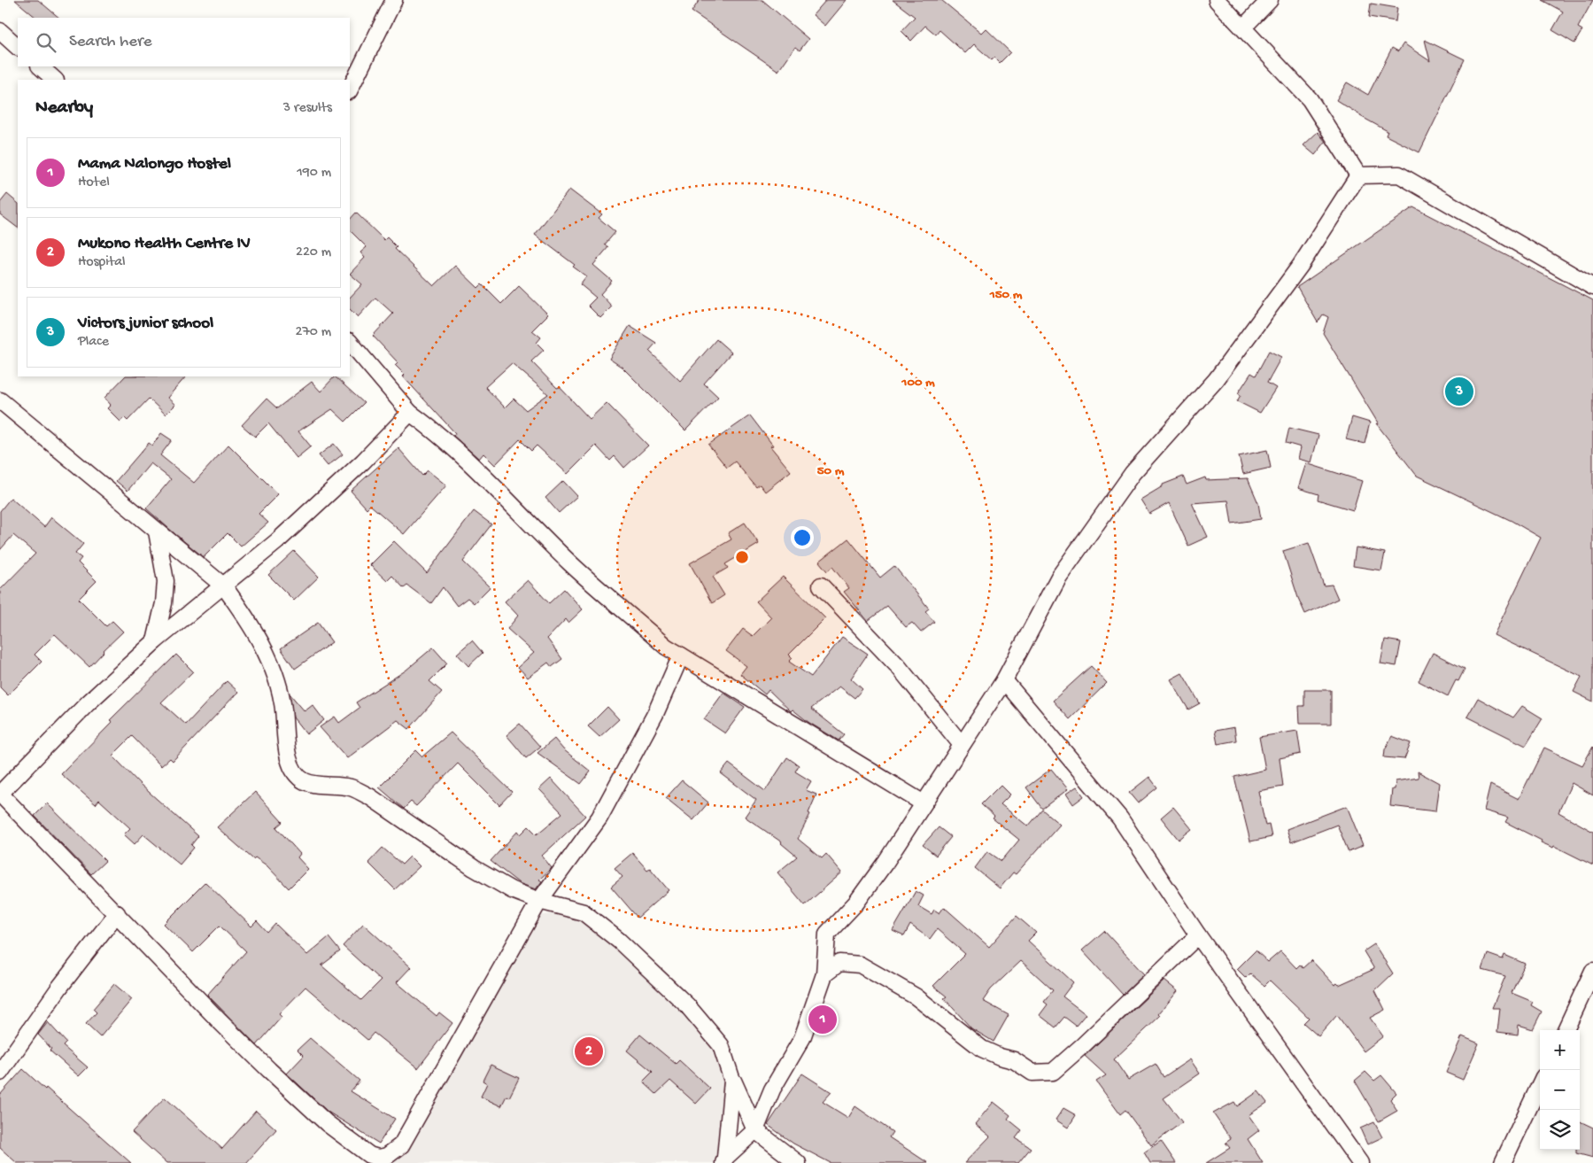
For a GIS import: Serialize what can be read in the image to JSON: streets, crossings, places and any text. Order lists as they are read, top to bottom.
{
  "page": {
    "search": "Search here",
    "heading": ["Nearby", "3 results"],
    "list": [
      {
        "mark": "1",
        "name": "Mama Nalongo Hostel",
        "note": "Hotel",
        "value": "190 m"
      },
      {
        "mark": "2",
        "name": "Mukono Health Centre IV",
        "note": "Hospital",
        "value": "220 m"
      },
      {
        "mark": "3",
        "name": "Victors junior school",
        "note": "Place",
        "value": "270 m"
      }
    ],
    "pins": ["3", "1", "2"],
    "map_buttons": ["+", "−"]
  },
  "rings": ["150 m", "100 m", "50 m"]
}
